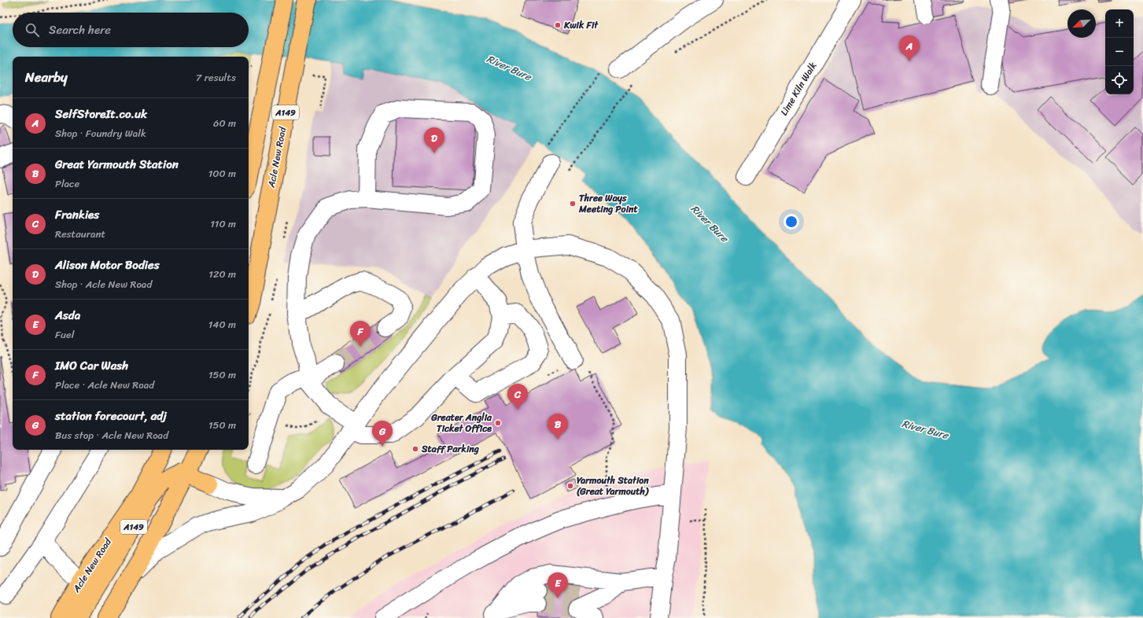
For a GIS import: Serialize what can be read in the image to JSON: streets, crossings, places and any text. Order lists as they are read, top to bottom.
{
  "streets": {
    "main road": ["A149", "Acle New Road"],
    "street": ["Lime Kiln Walk"]
  },
  "water": ["River Bure"],
  "places": [
    "Kwik Fit",
    "Three Ways Meeting Point",
    "Greater Anglia Ticket Office",
    "Staff Parking",
    "Yarmouth Station (Great Yarmouth)"
  ],
  "north": "bottom left",
  "page": {
    "map_buttons": ["+", "−"],
    "search": "Search here",
    "pins": [
      "A",
      "D",
      "F",
      "C",
      "B",
      "G",
      "E"
    ],
    "heading": ["Nearby", "7 results"],
    "list": [
      {
        "mark": "A",
        "name": "SelfStoreIt.co.uk",
        "note": "Shop · Foundry Walk",
        "value": "60 m"
      },
      {
        "mark": "B",
        "name": "Great Yarmouth Station",
        "note": "Place",
        "value": "100 m"
      },
      {
        "mark": "C",
        "name": "Frankies",
        "note": "Restaurant",
        "value": "110 m"
      },
      {
        "mark": "D",
        "name": "Alison Motor Bodies",
        "note": "Shop · Acle New Road",
        "value": "120 m"
      },
      {
        "mark": "E",
        "name": "Asda",
        "note": "Fuel",
        "value": "140 m"
      },
      {
        "mark": "F",
        "name": "IMO Car Wash",
        "note": "Place · Acle New Road",
        "value": "150 m"
      },
      {
        "mark": "G",
        "name": "station forecourt, adj",
        "note": "Bus stop · Acle New Road",
        "value": "150 m"
      }
    ]
  }
}
